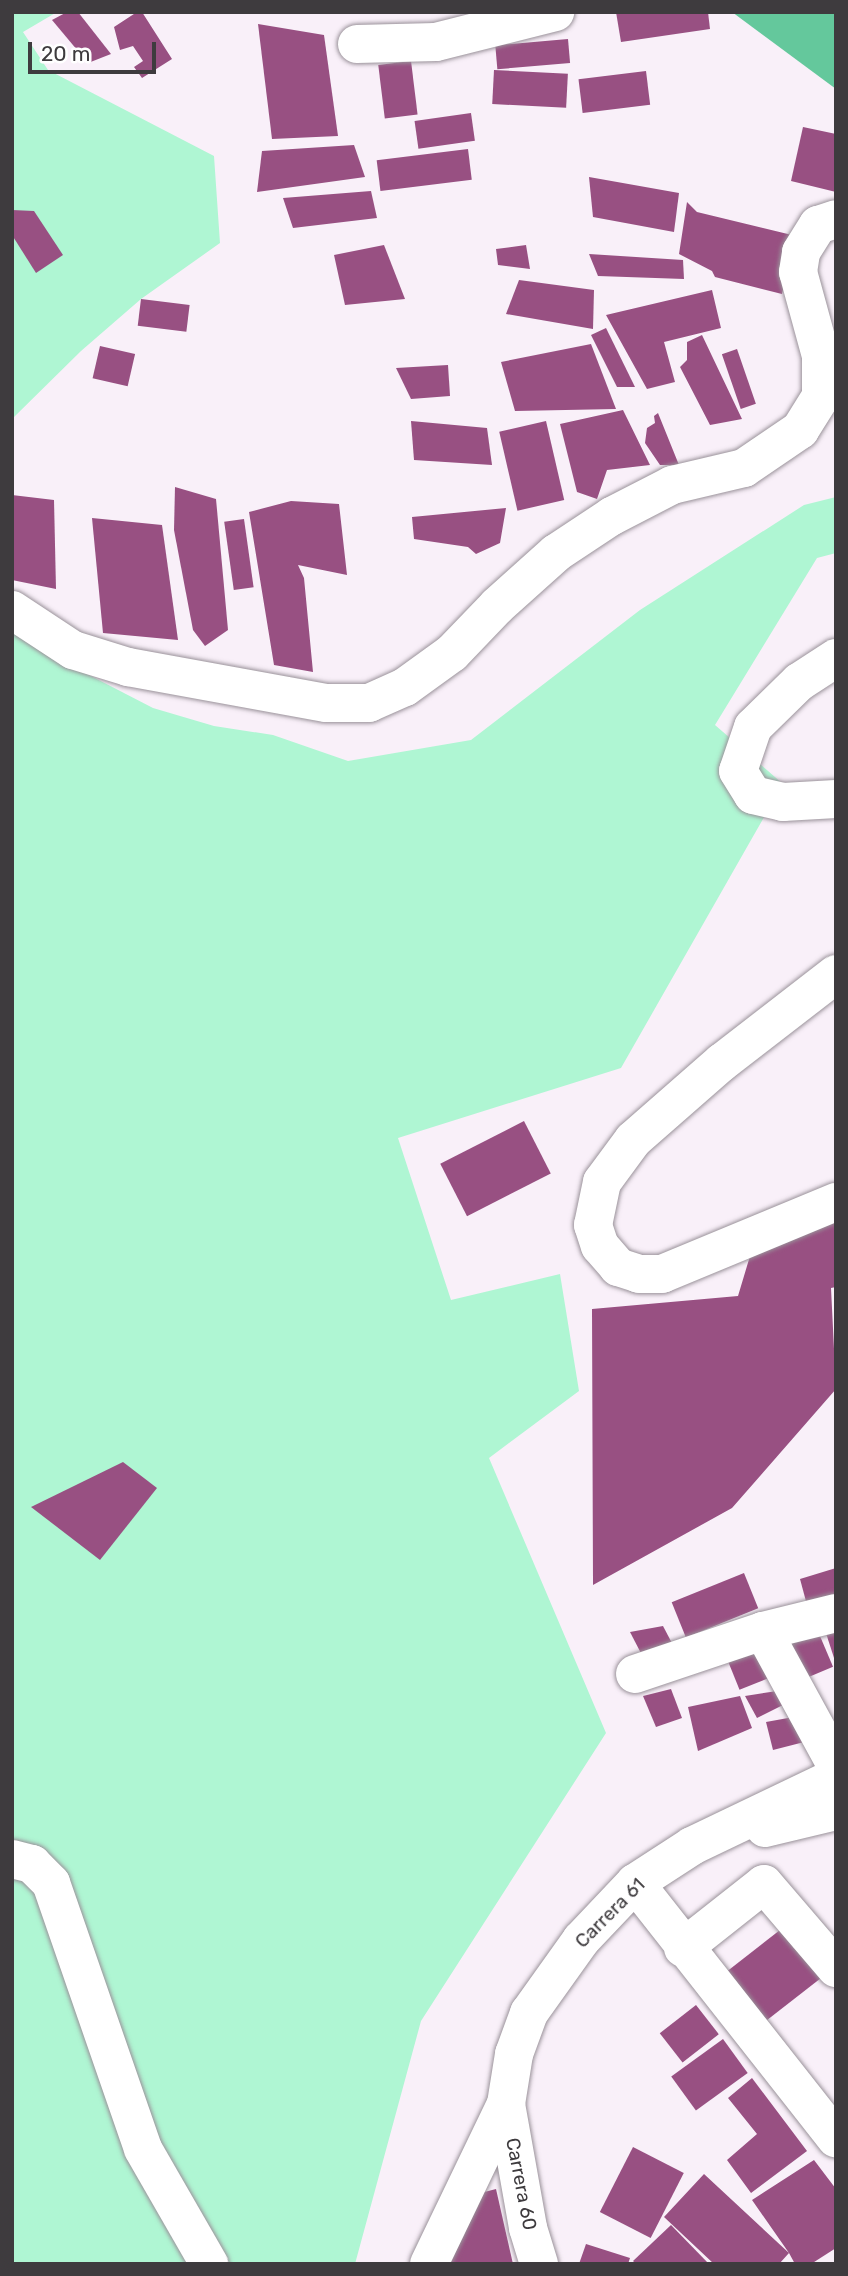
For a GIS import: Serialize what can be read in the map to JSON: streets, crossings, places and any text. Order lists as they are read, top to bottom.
{
  "streets": {
    "street": ["Carrera 61", "Carrera 60"]
  },
  "crossings": [
    ["Carrera 61", "Carrera 60"]
  ],
  "scale_bar": "20 m"
}
